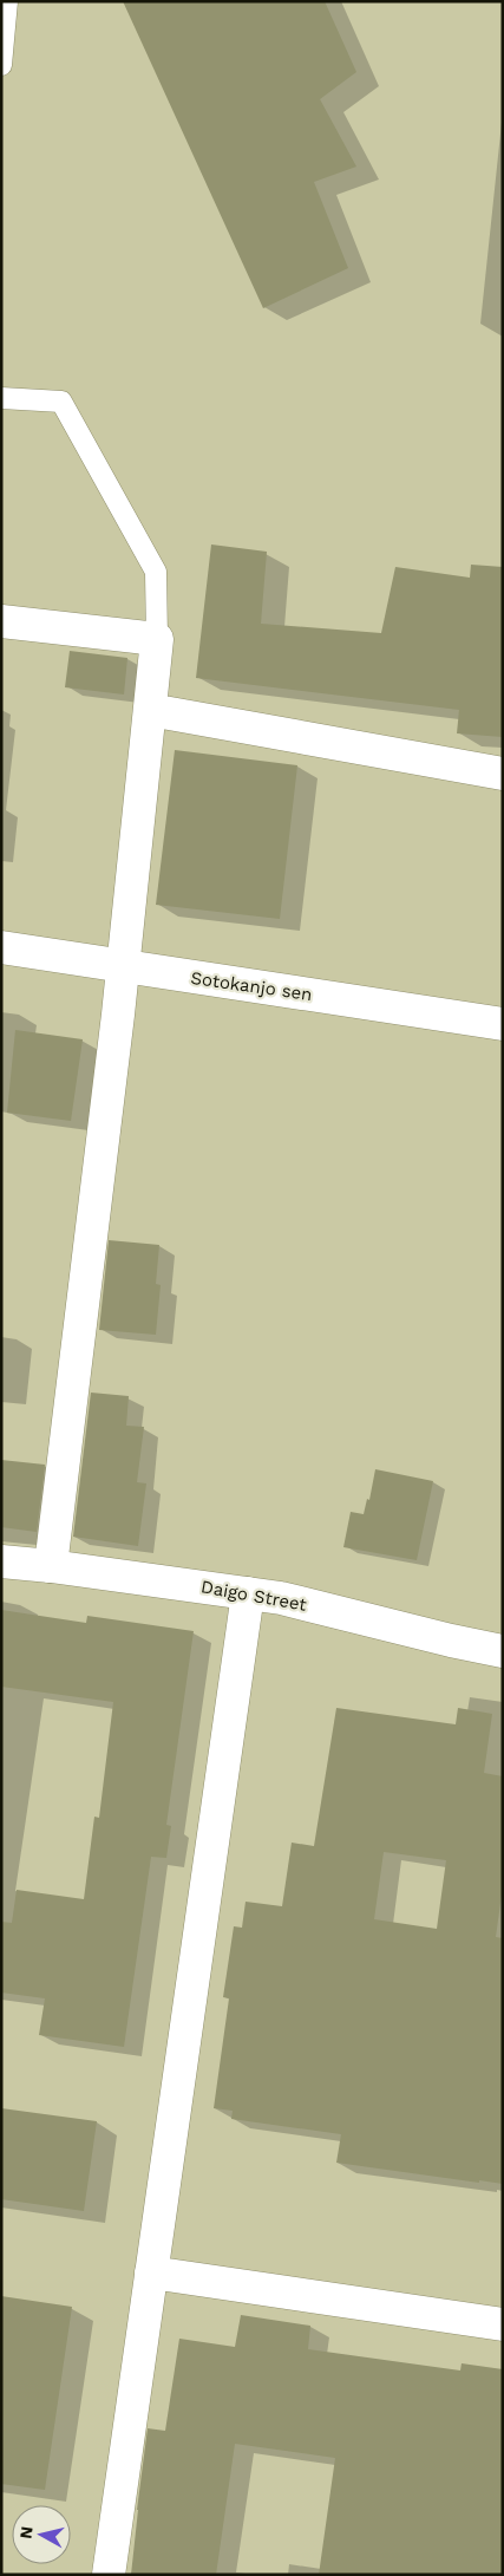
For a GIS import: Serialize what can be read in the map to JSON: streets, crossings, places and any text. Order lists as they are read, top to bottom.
{
  "streets": {
    "street": ["Sotokanjo sen", "Daigo Street"]
  },
  "north": "left"
}
